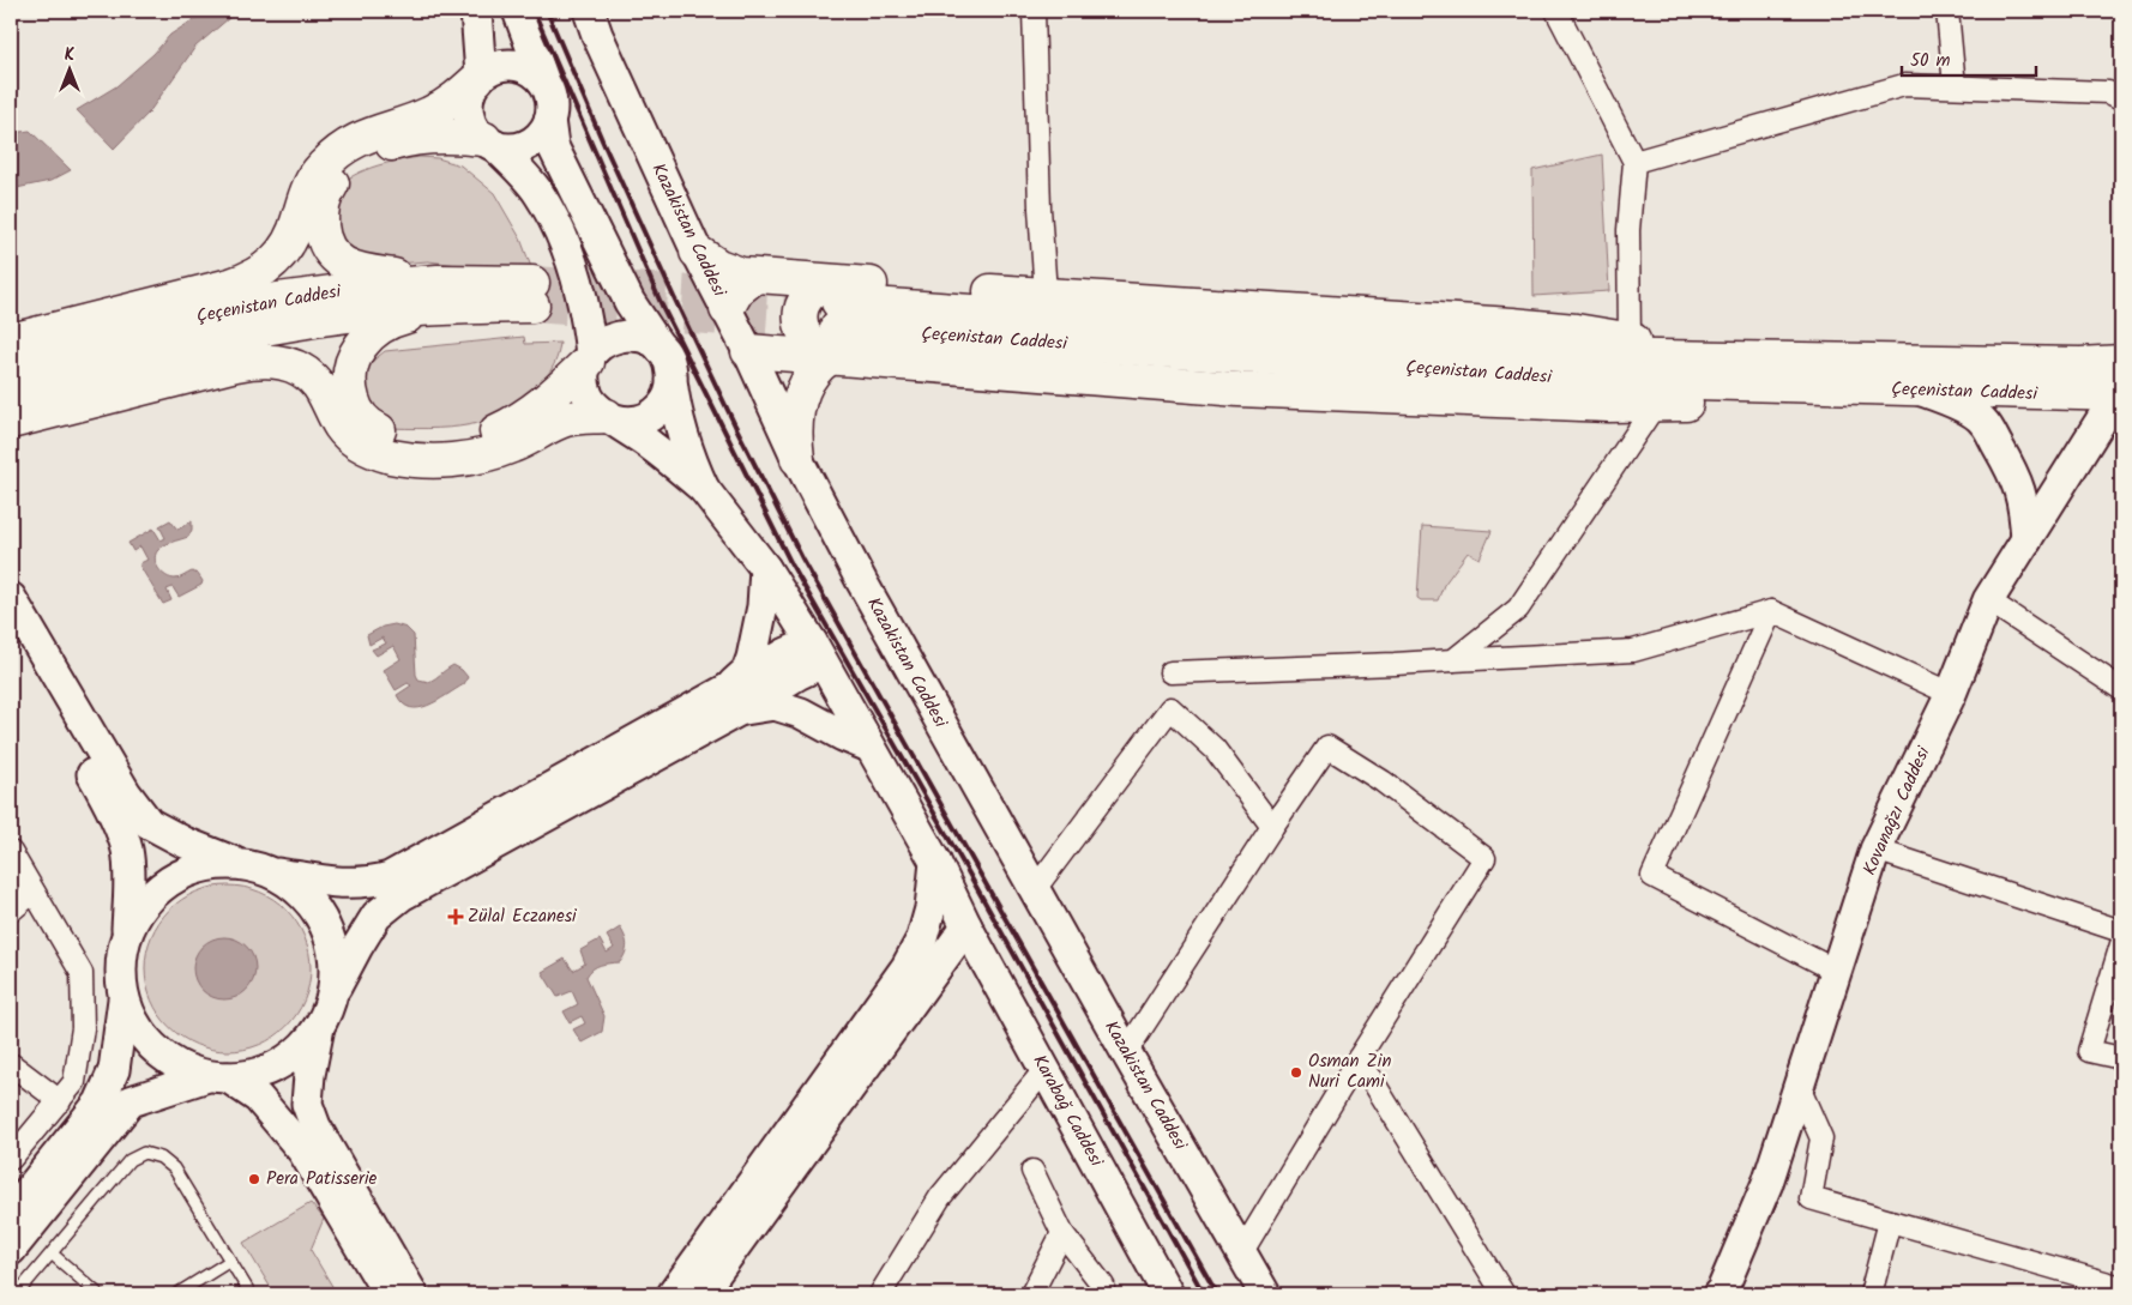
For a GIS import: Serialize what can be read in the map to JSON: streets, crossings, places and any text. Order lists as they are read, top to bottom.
{
  "streets": {
    "main road": [
      "Kazakistan Caddesi",
      "Çeçenistan Caddesi",
      "Kovanağzı Caddesi",
      "Karabağ Caddesi"
    ]
  },
  "crossings": [
    ["Çeçenistan Caddesi", "Kovanağzı Caddesi"]
  ],
  "places": {
    "health": ["Zülal Eczanesi"],
    "other": ["Osman Zin Nuri Cami", "Pera Patisserie"]
  },
  "scale_bar": "50 m",
  "north": "top"
}
